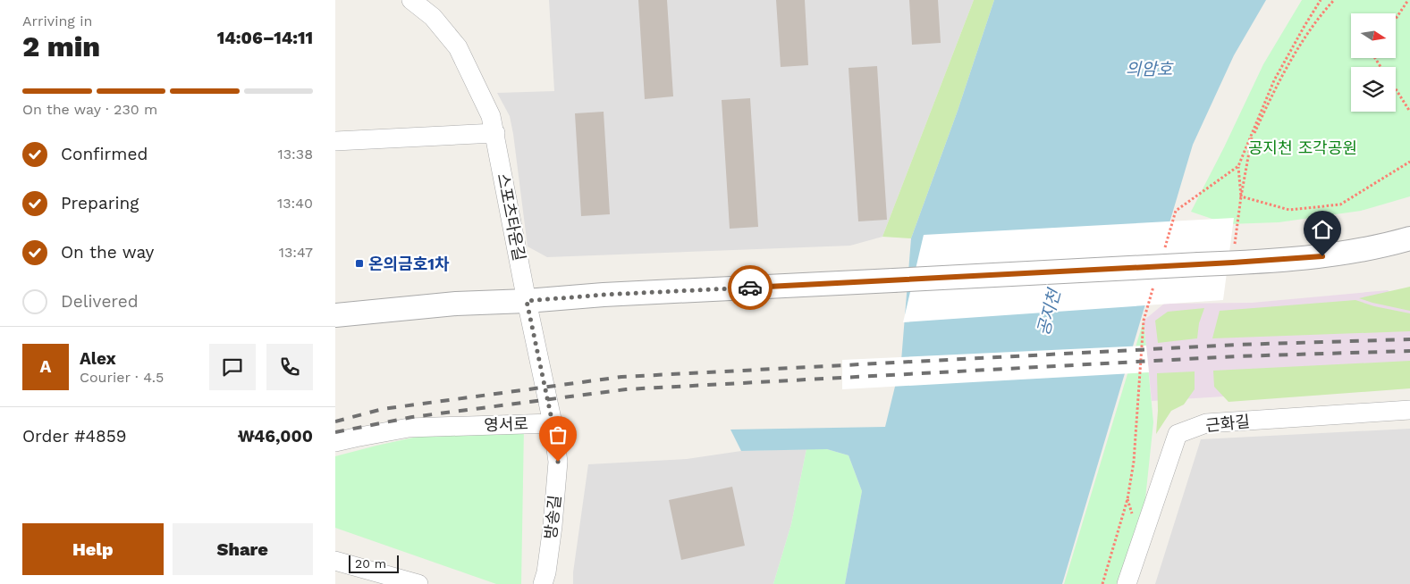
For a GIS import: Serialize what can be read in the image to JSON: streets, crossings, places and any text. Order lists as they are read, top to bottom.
{
  "streets": {
    "street": [
      "스포츠타운길",
      "근화길",
      "영서로",
      "방송길"
    ]
  },
  "crossings": [
    ["스포츠타운길", "영서로"],
    ["영서로", "방송길"]
  ],
  "water": ["의암호", "공지천"],
  "parks": ["공지천 조각공원"],
  "places": {
    "transit": ["온의금호1차"]
  },
  "scale_bar": "20 m",
  "north": "right",
  "page": {
    "heading": ["2 min", "Arriving in", "14:06–14:11"],
    "panel": [
      "Alex",
      "Courier · 4.5",
      "Order #4859",
      "₩46,000"
    ],
    "bar": "On the way · 230 m",
    "list": [
      ["Confirmed", "13:38"],
      ["Preparing", "13:40"],
      ["On the way", "13:47"],
      "Delivered"
    ],
    "round": "A",
    "buttons": ["Help", "Share"],
    "scale": "20 m"
  }
}
